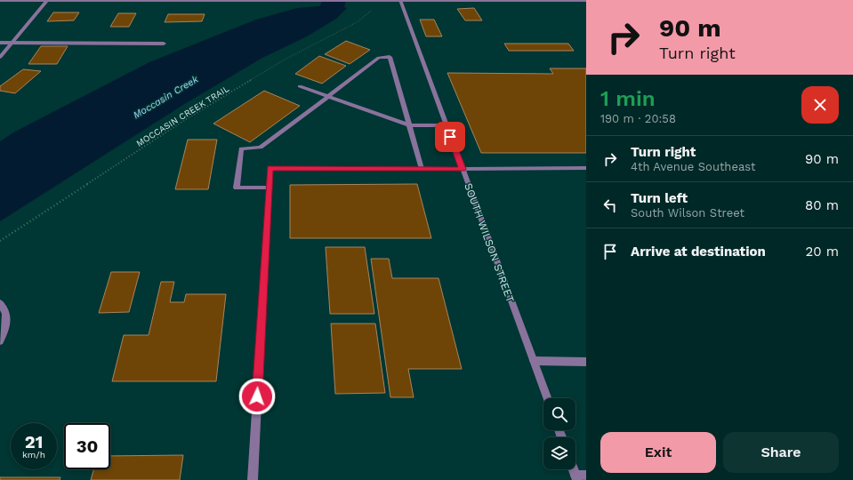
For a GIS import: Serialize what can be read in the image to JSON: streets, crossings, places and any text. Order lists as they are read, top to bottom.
{
  "streets": {
    "street": ["SOUTH WILSON STREET"],
    "path": ["MOCCASIN CREEK TRAIL"]
  },
  "water": ["Moccasin Creek"],
  "page": {
    "turn": ["90 m", "Turn right"],
    "heading": ["1 min", "190 m · 20:58"],
    "list": [
      {
        "name": "Turn right",
        "note": "4th Avenue Southeast",
        "value": "90 m"
      },
      {
        "name": "Turn left",
        "note": "South Wilson Street",
        "value": "80 m"
      },
      {
        "name": "Arrive at destination",
        "value": "20 m"
      }
    ],
    "speed": "21 km/h",
    "limit": "30",
    "buttons": ["Exit", "Share"]
  }
}
